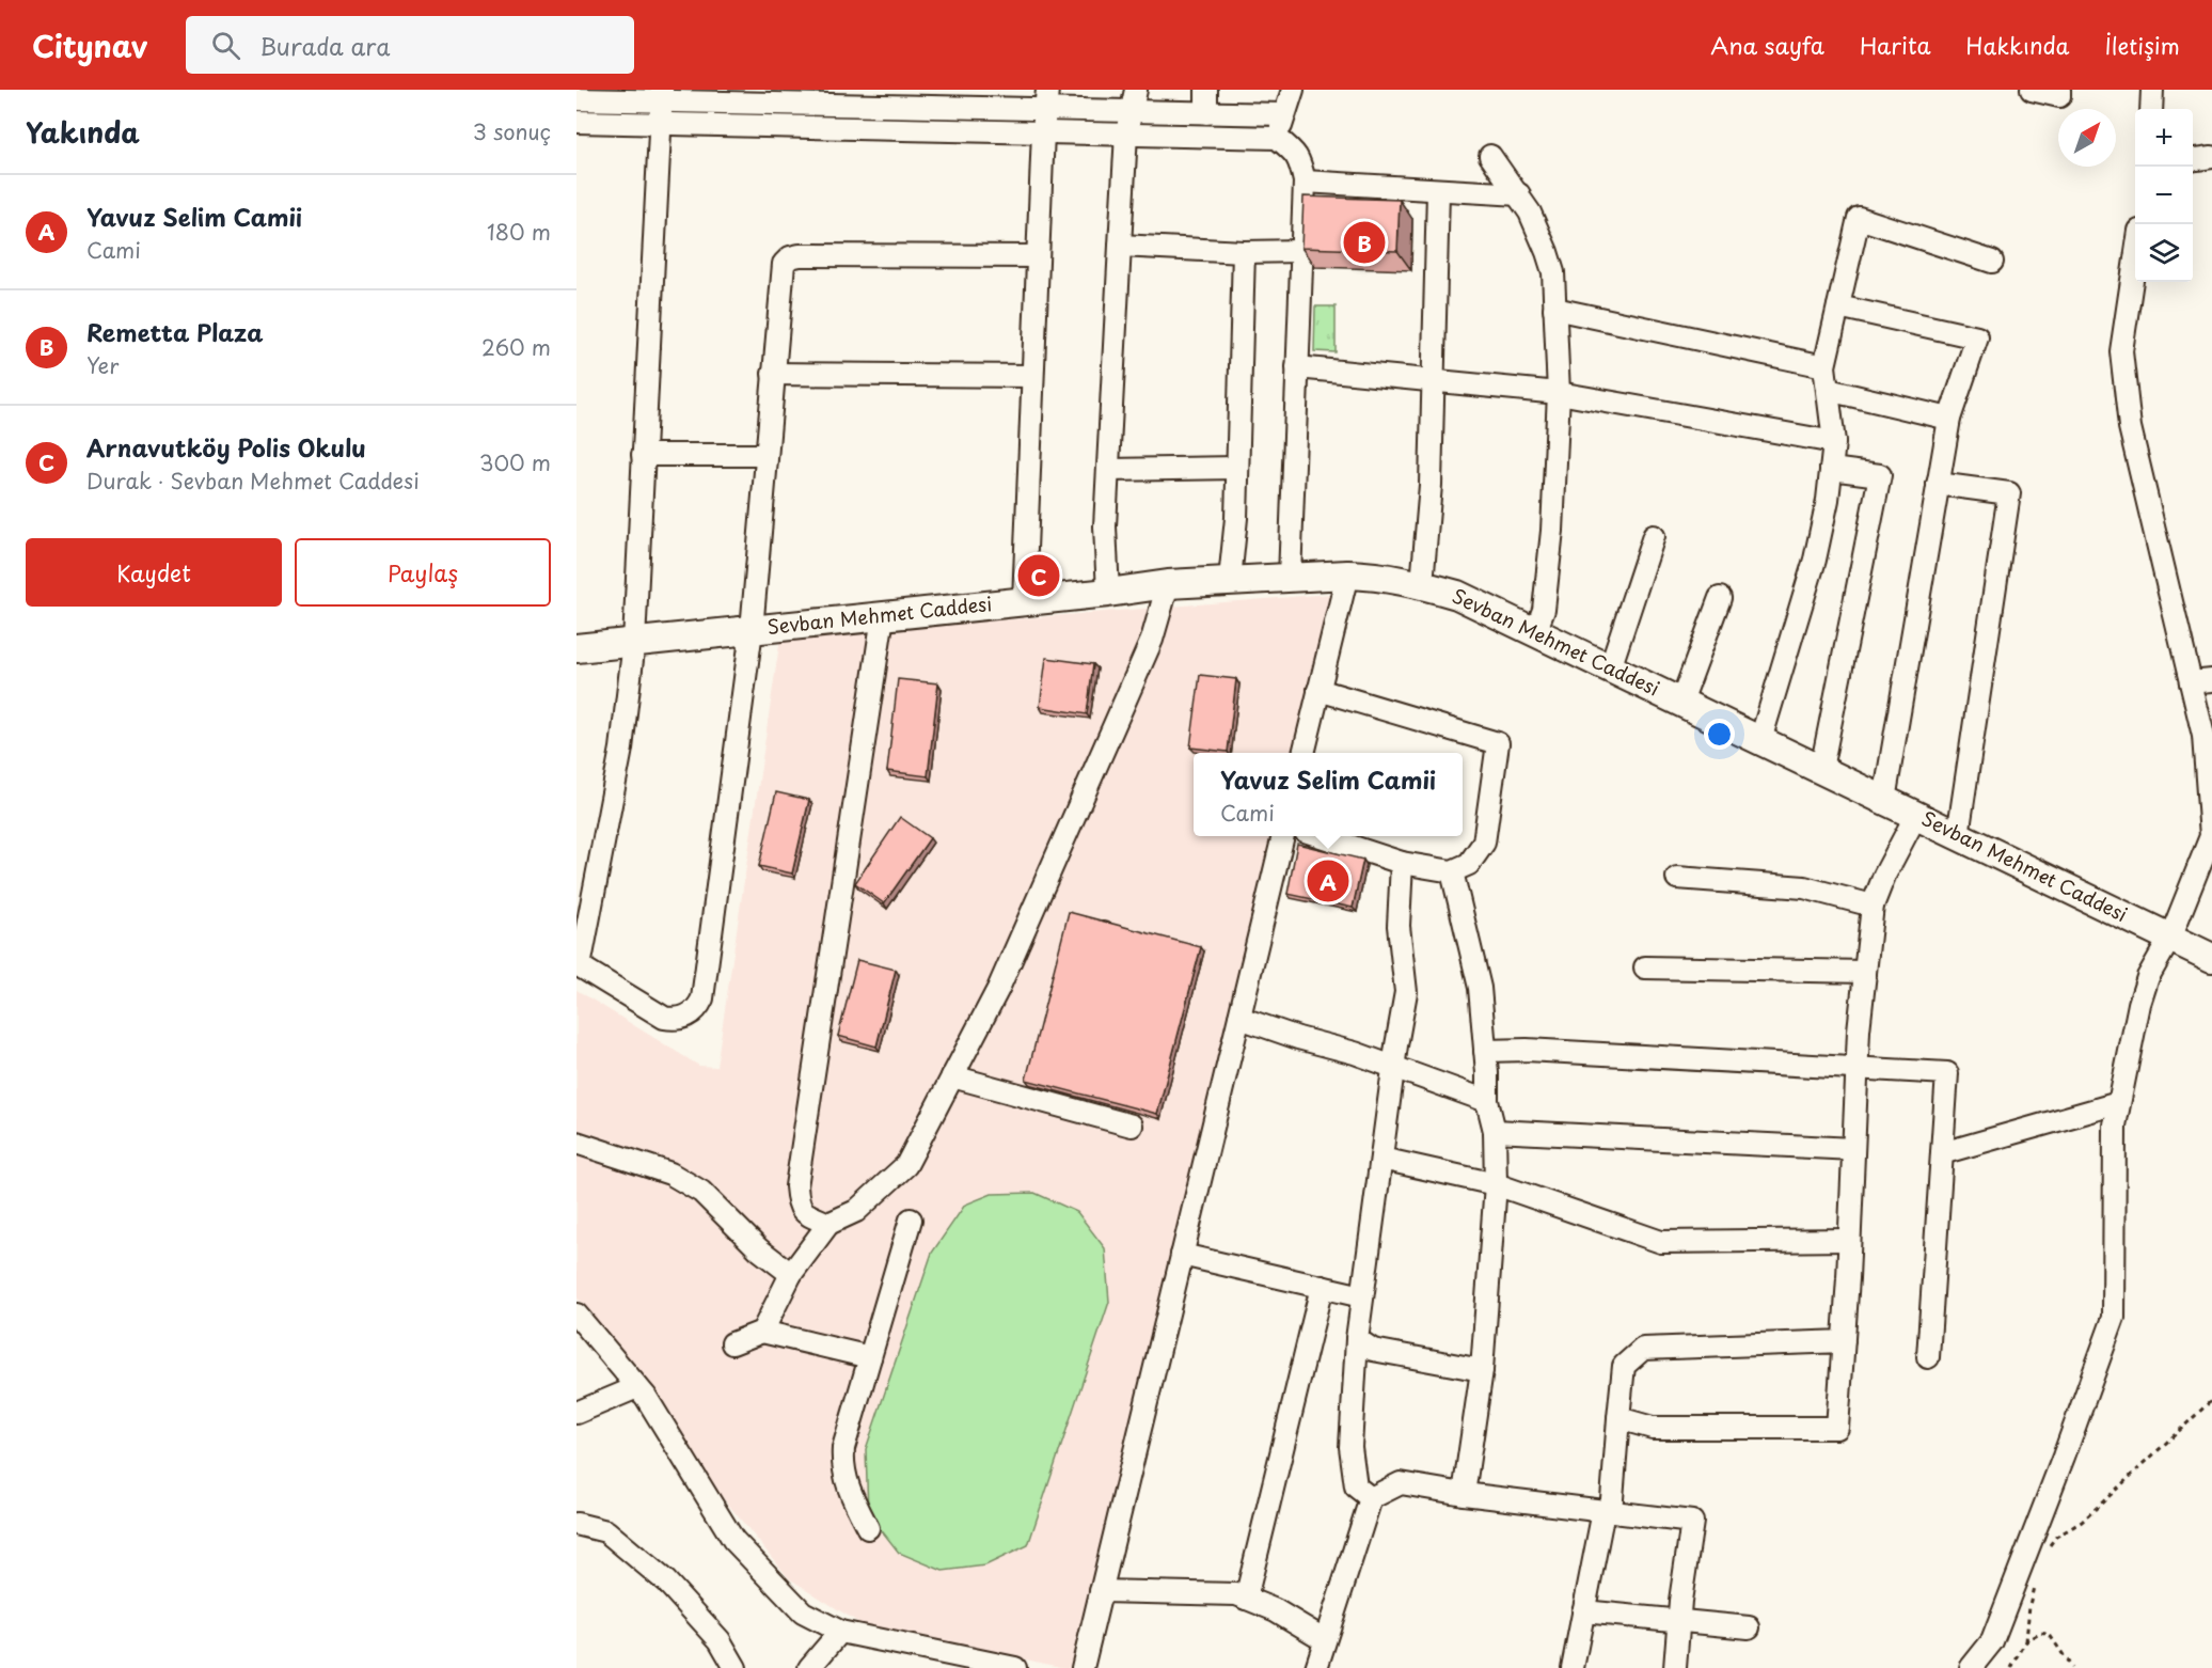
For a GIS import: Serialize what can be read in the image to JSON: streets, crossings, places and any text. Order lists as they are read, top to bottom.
{
  "streets": {
    "main road": ["Sevban Mehmet Caddesi"]
  },
  "north": "top right",
  "page": {
    "header": "Citynav",
    "search": "Burada ara",
    "nav": [
      "Ana sayfa",
      "Harita",
      "Hakkında",
      "İletişim"
    ],
    "heading": ["Yakında", "3 sonuç"],
    "map_buttons": ["+", "−"],
    "list": [
      {
        "mark": "A",
        "name": "Yavuz Selim Camii",
        "note": "Cami",
        "value": "180 m"
      },
      {
        "mark": "B",
        "name": "Remetta Plaza",
        "note": "Yer",
        "value": "260 m"
      },
      {
        "mark": "C",
        "name": "Arnavutköy Polis Okulu",
        "note": "Durak · Sevban Mehmet Caddesi",
        "value": "300 m"
      }
    ],
    "pins": ["B", "C", "A"],
    "buttons": ["Kaydet", "Paylaş"],
    "popup": ["Yavuz Selim Camii", "Cami"]
  }
}
